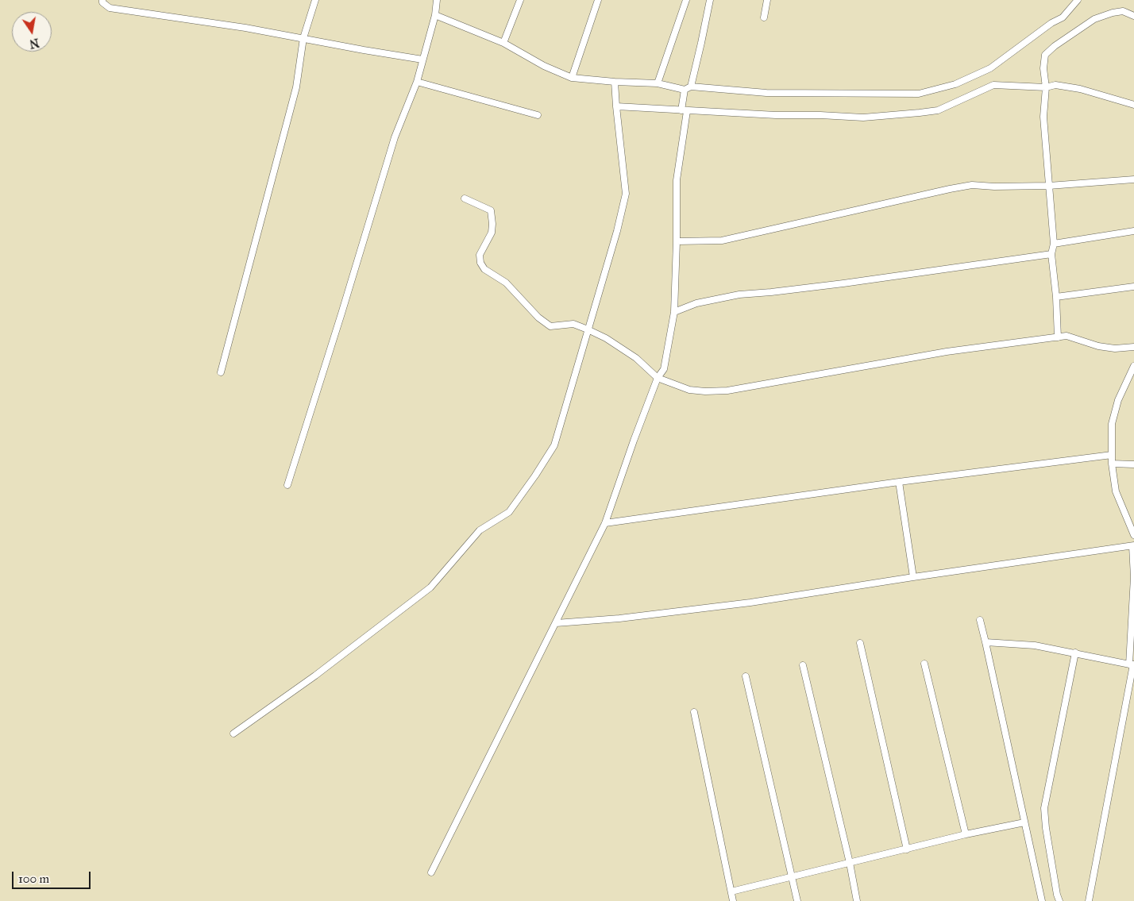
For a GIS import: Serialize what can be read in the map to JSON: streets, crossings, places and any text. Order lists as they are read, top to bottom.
{
  "scale_bar": "100 m",
  "north": "bottom"
}
